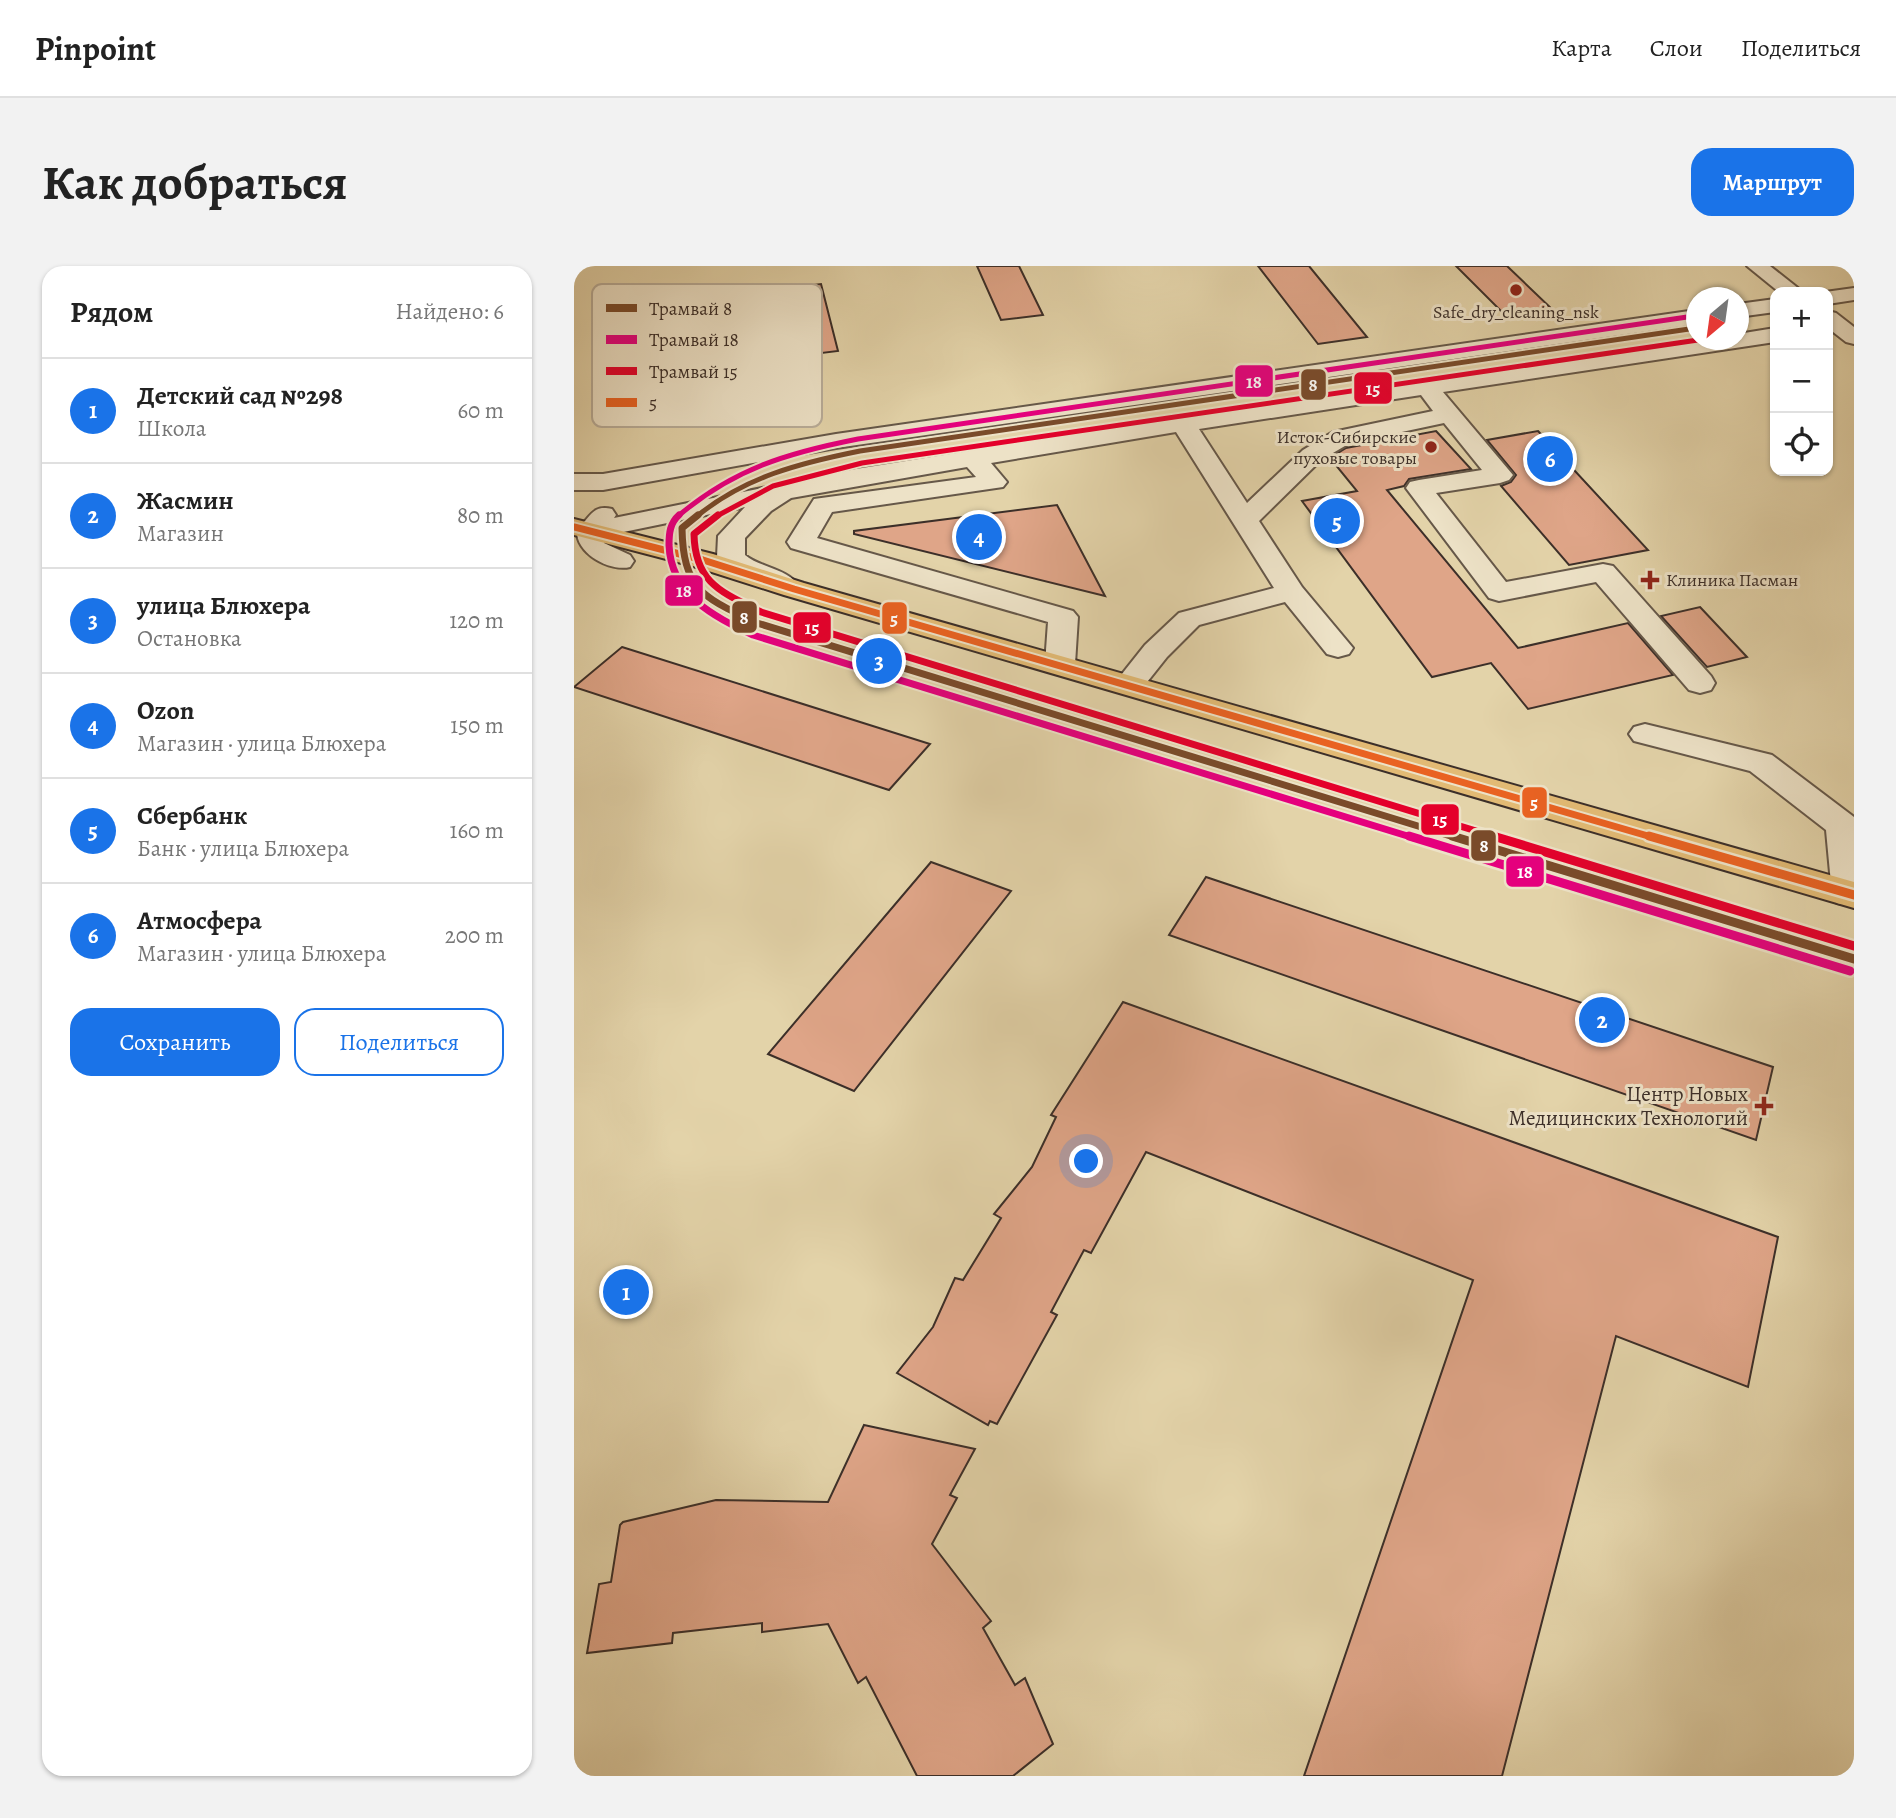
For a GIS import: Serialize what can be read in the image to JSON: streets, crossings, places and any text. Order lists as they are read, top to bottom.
{
  "places": {
    "other": ["Safe_dry_cleaning_nsk", "Исток-Сибирские пуховые товары"],
    "health": ["Клиника Пасман", "Центр Новых Медицинских Технологий"]
  },
  "lines": [
    "tram line 18",
    "tram line 8",
    "tram line 15",
    "transit line 5"
  ],
  "legend": [
    "Трамвай 8",
    "Трамвай 18",
    "Трамвай 15",
    "5"
  ],
  "north": "bottom left",
  "page": {
    "header": "Pinpoint",
    "nav": ["Карта", "Слои", "Поделиться"],
    "buttons": [
      "Маршрут",
      ["Сохранить", "Поделиться"]
    ],
    "title": "Как добраться",
    "heading": ["Рядом", "Найдено: 6"],
    "map_buttons": ["+", "−"],
    "list": [
      {
        "mark": "1",
        "name": "Детский сад №298",
        "note": "Школа",
        "value": "60 m"
      },
      {
        "mark": "2",
        "name": "Жасмин",
        "note": "Магазин",
        "value": "80 m"
      },
      {
        "mark": "3",
        "name": "улица Блюхера",
        "note": "Остановка",
        "value": "120 m"
      },
      {
        "mark": "4",
        "name": "Ozon",
        "note": "Магазин · улица Блюхера",
        "value": "150 m"
      },
      {
        "mark": "5",
        "name": "Сбербанк",
        "note": "Банк · улица Блюхера",
        "value": "160 m"
      },
      {
        "mark": "6",
        "name": "Атмосфера",
        "note": "Магазин · улица Блюхера",
        "value": "200 m"
      }
    ],
    "pins": [
      "6",
      "5",
      "4",
      "3",
      "2",
      "1"
    ]
  }
}
